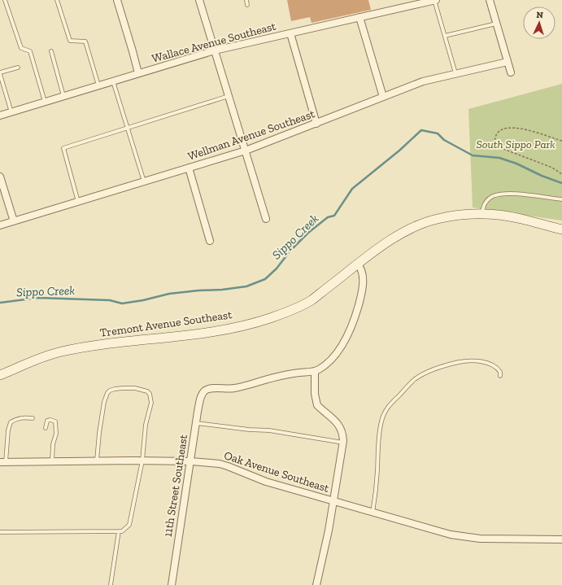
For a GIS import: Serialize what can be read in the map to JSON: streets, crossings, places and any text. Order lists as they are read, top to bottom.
{
  "streets": {
    "street": [
      "Wallace Avenue Southeast",
      "Wellman Avenue Southeast",
      "Tremont Avenue Southeast",
      "Oak Avenue Southeast",
      "11th Street Southeast"
    ]
  },
  "crossings": [
    ["Oak Avenue Southeast", "11th Street Southeast"]
  ],
  "water": ["Sippo Creek"],
  "parks": ["South Sippo Park"],
  "north": "top"
}
